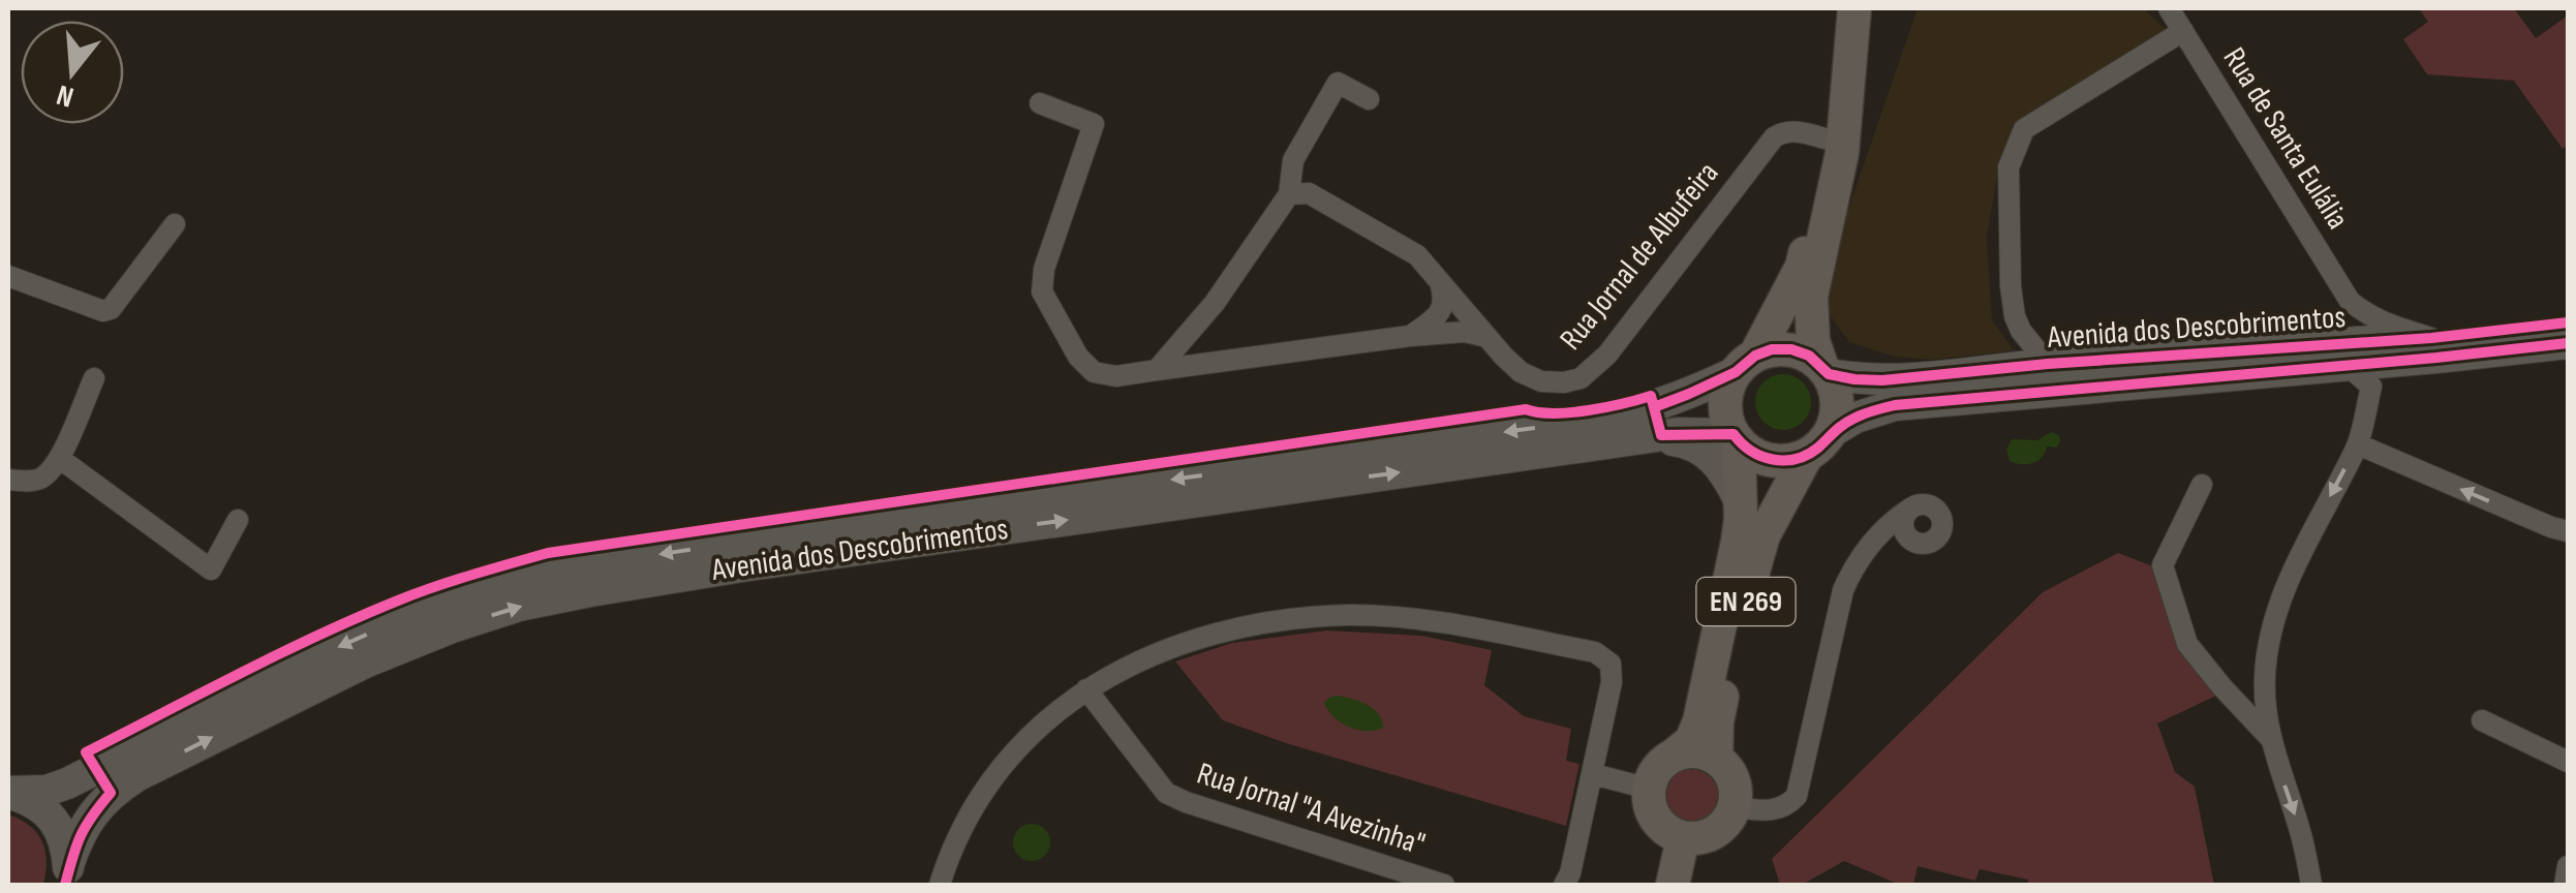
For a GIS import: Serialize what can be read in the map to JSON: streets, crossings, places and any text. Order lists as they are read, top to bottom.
{
  "streets": {
    "main road": ["EN 269"],
    "street": [
      "Rua de Santa Eulália",
      "Rua Jornal de Albufeira",
      "Avenida dos Descobrimentos",
      "Rua Jornal \"A Avezinha\""
    ]
  },
  "crossings": [
    ["Rua Jornal de Albufeira", "EN 269"],
    ["Avenida dos Descobrimentos", "EN 269"]
  ],
  "north": "bottom"
}
